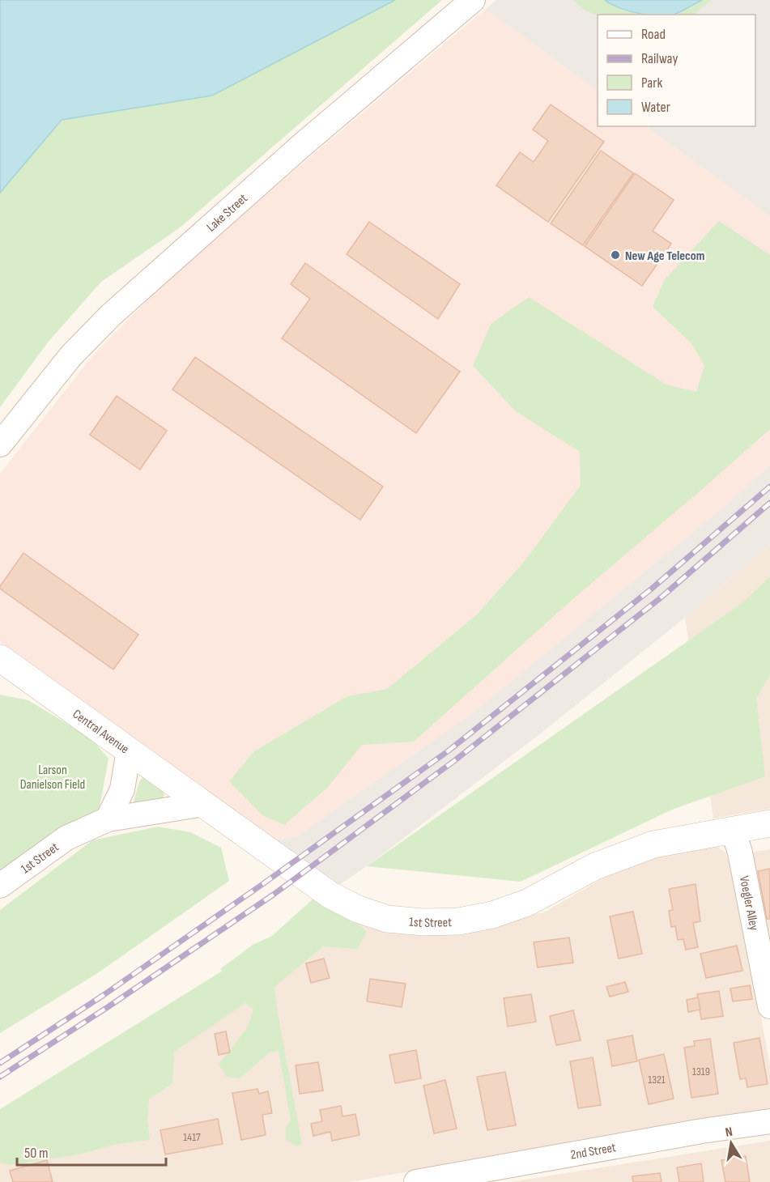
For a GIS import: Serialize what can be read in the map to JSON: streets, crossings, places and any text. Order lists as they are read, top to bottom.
{
  "streets": {
    "street": [
      "Lake Street",
      "Central Avenue",
      "1st Street",
      "Voegler Alley",
      "2nd Street"
    ]
  },
  "crossings": [
    ["Central Avenue", "1st Street"],
    ["1st Street", "Voegler Alley"]
  ],
  "parks": ["Larson Danielson Field"],
  "places": ["New Age Telecom"],
  "house_numbers": ["1319", "1321", "1417"],
  "legend": [
    "Road",
    "Railway",
    "Park",
    "Water"
  ],
  "scale_bar": "50 m",
  "north": "top"
}
